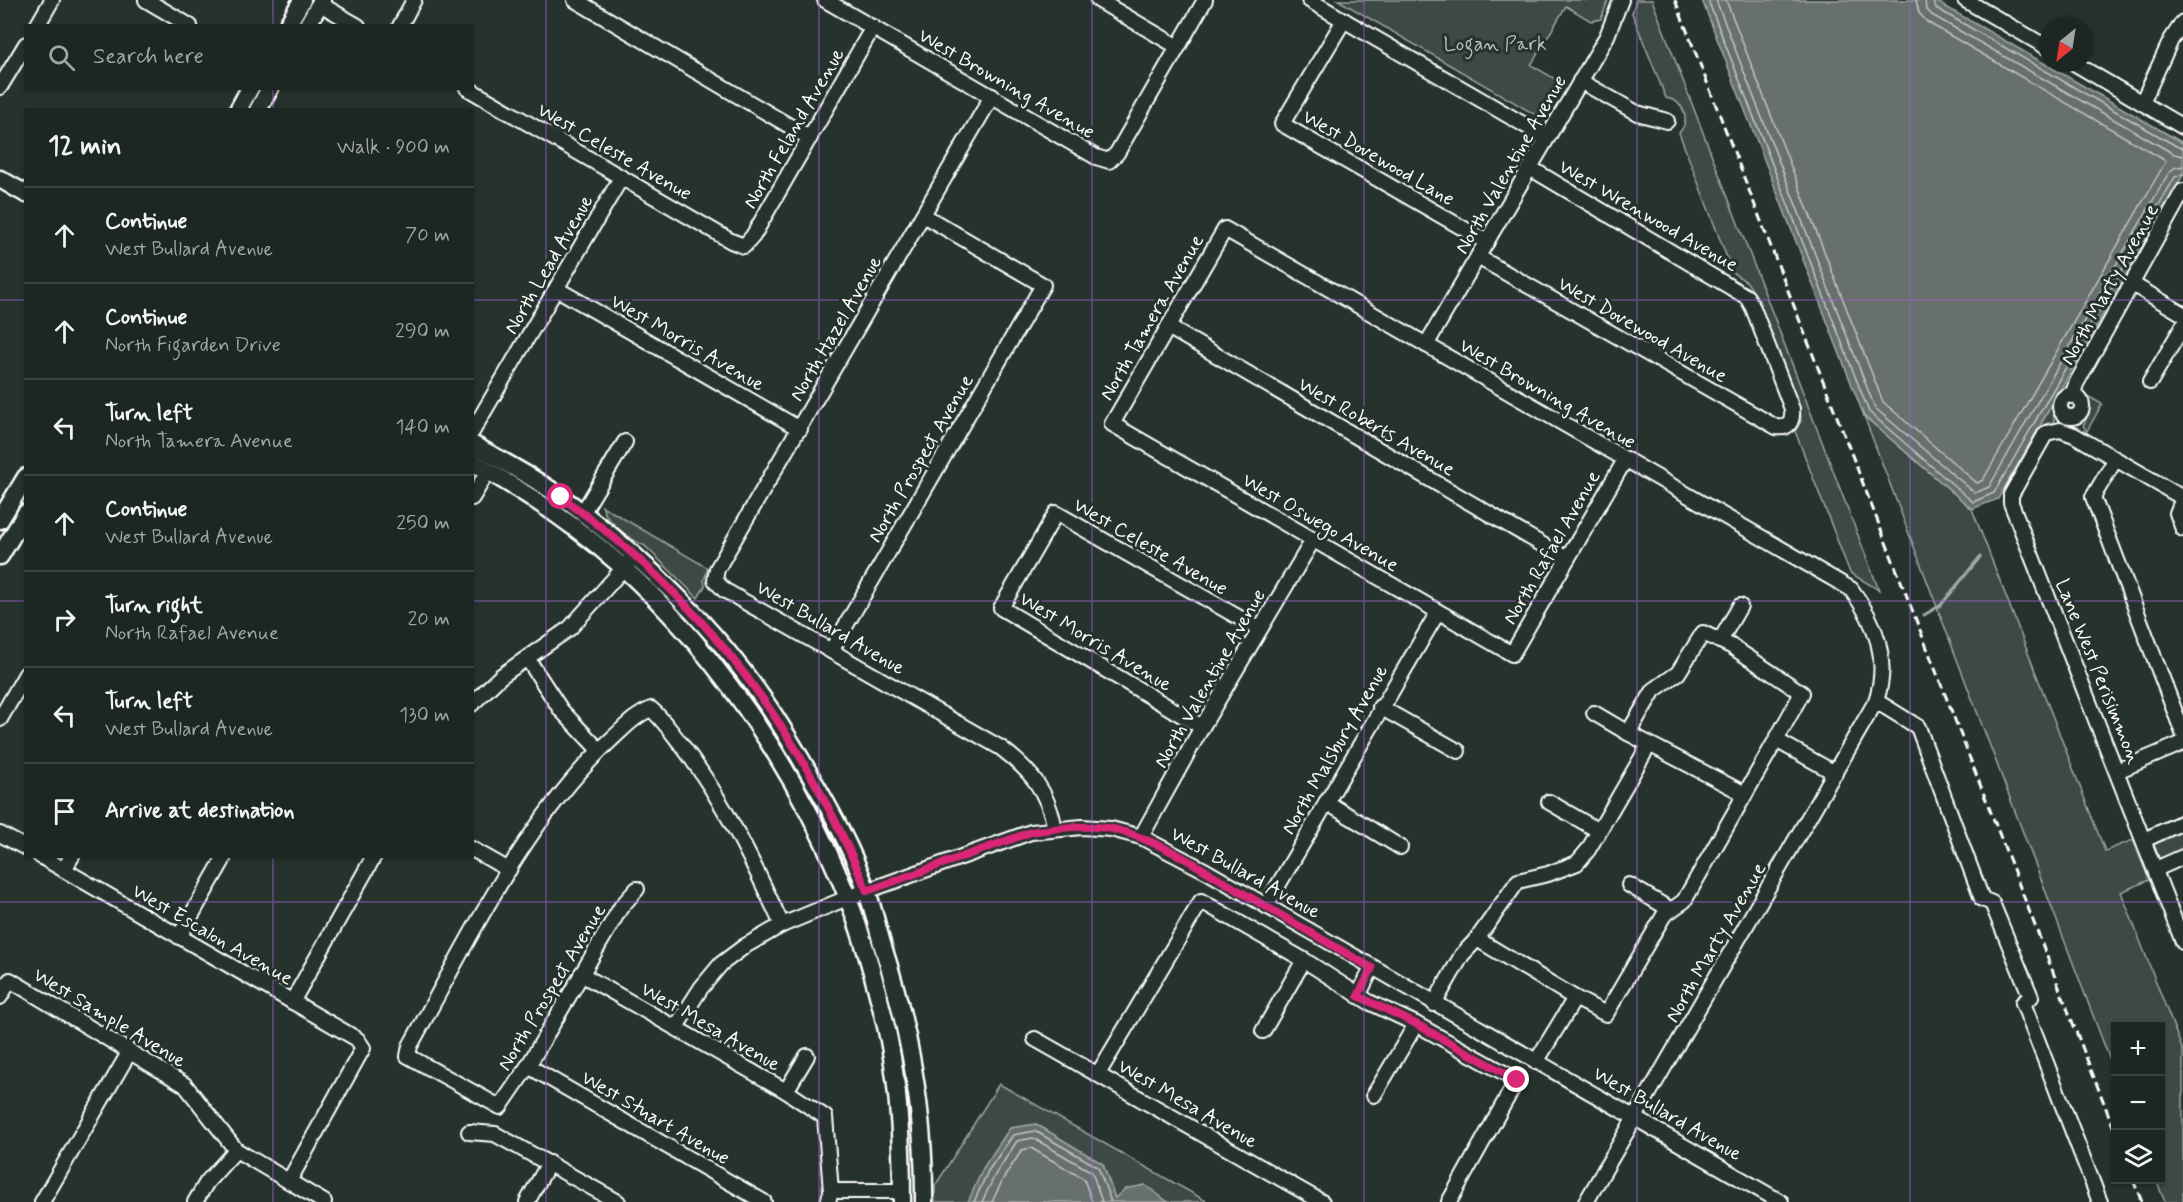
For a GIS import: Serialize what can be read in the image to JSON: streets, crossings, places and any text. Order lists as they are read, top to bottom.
{
  "streets": {
    "street": [
      "West Browning Avenue",
      "North Feland Avenue",
      "West Celeste Avenue",
      "West Dovewood Lane",
      "North Valentine Avenue",
      "West Wrenwood Avenue",
      "North Lead Avenue",
      "North Marty Avenue",
      "North Tamera Avenue",
      "North Hazel Avenue",
      "West Dovewood Avenue",
      "West Morris Avenue",
      "West Roberts Avenue",
      "North Prospect Avenue",
      "West Oswego Avenue",
      "North Rafael Avenue",
      "West Bullard Avenue",
      "Lane West Perisimmon",
      "North Malsbury Avenue",
      "West Escalon Avenue",
      "West Sample Avenue",
      "West Mesa Avenue",
      "West Stuart Avenue"
    ]
  },
  "crossings": [
    ["West Browning Avenue", "North Feland Avenue"],
    ["West Browning Avenue", "North Valentine Avenue"],
    ["West Browning Avenue", "North Marty Avenue"],
    ["West Browning Avenue", "North Tamera Avenue"],
    ["West Browning Avenue", "North Hazel Avenue"],
    ["West Browning Avenue", "North Rafael Avenue"],
    ["North Feland Avenue", "West Celeste Avenue"],
    ["West Celeste Avenue", "North Valentine Avenue"],
    ["West Celeste Avenue", "North Lead Avenue"],
    ["West Celeste Avenue", "West Morris Avenue"],
    ["West Dovewood Lane", "North Valentine Avenue"],
    ["West Dovewood Lane", "West Wrenwood Avenue"],
    ["North Valentine Avenue", "West Wrenwood Avenue"],
    ["North Valentine Avenue", "West Dovewood Avenue"],
    ["North Valentine Avenue", "West Morris Avenue"],
    ["North Valentine Avenue", "West Oswego Avenue"],
    ["North Valentine Avenue", "West Bullard Avenue"],
    ["West Wrenwood Avenue", "West Dovewood Avenue"],
    ["North Lead Avenue", "West Morris Avenue"],
    ["North Marty Avenue", "West Bullard Avenue"],
    ["North Tamera Avenue", "West Roberts Avenue"],
    ["North Tamera Avenue", "West Oswego Avenue"],
    ["North Hazel Avenue", "West Morris Avenue"],
    ["North Hazel Avenue", "North Prospect Avenue"],
    ["North Hazel Avenue", "West Bullard Avenue"],
    ["West Roberts Avenue", "North Rafael Avenue"],
    ["North Prospect Avenue", "West Bullard Avenue"],
    ["North Prospect Avenue", "West Mesa Avenue"],
    ["North Prospect Avenue", "West Stuart Avenue"],
    ["West Oswego Avenue", "North Rafael Avenue"],
    ["West Oswego Avenue", "North Malsbury Avenue"],
    ["West Bullard Avenue", "North Malsbury Avenue"],
    ["West Escalon Avenue", "West Sample Avenue"]
  ],
  "parks": ["Logan Park"],
  "north": "bottom left",
  "page": {
    "search": "Search here",
    "heading": ["12 min", "Walk · 900 m"],
    "list": [
      ["Continue", "West Bullard Avenue", "70 m"],
      ["Continue", "North Figarden Drive", "290 m"],
      ["Turn left", "North Tamera Avenue", "140 m"],
      ["Continue", "West Bullard Avenue", "250 m"],
      ["Turn right", "North Rafael Avenue", "20 m"],
      ["Turn left", "West Bullard Avenue", "130 m"],
      "Arrive at destination"
    ],
    "map_buttons": ["+", "−"]
  }
}
